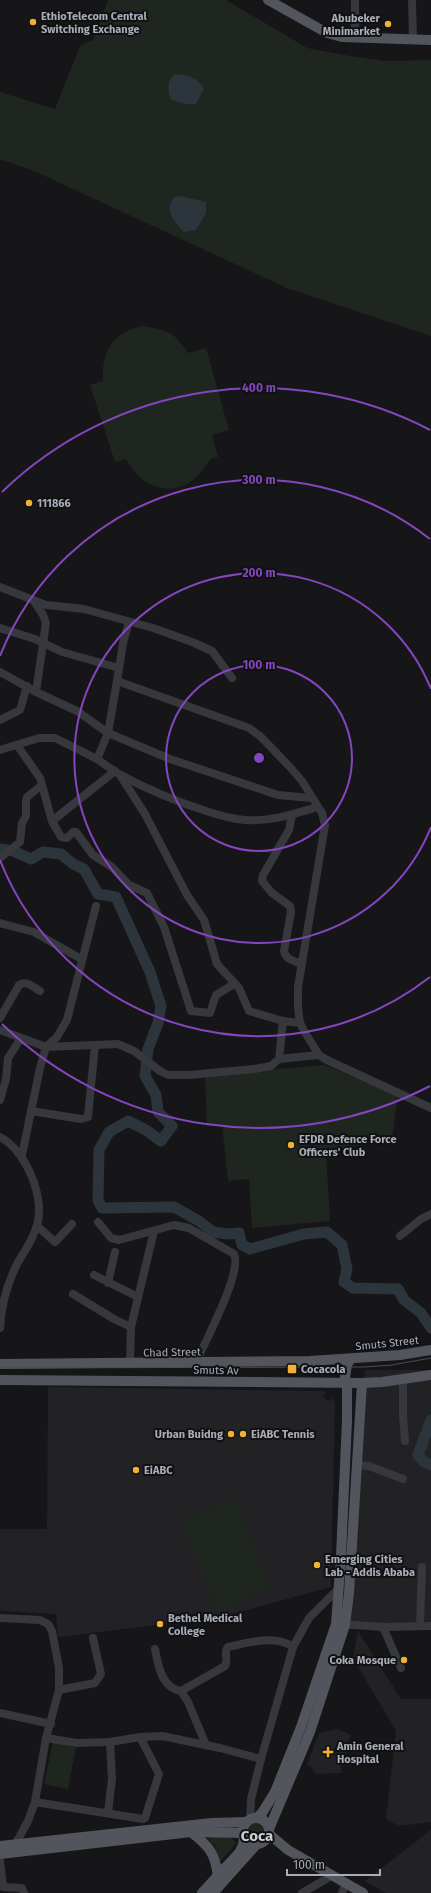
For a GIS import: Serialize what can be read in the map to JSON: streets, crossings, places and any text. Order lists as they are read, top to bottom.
{
  "streets": {
    "main road": ["Smuts Street", "Chad Street", "Smuts Av"]
  },
  "crossings": [
    ["Smuts Street", "Chad Street"]
  ],
  "districts": ["Coca"],
  "places": {
    "other": [
      "EthioTelecom Central Switching Exchange",
      "Abubeker Minimarket",
      "111866",
      "EFDR Defence Force Officers' Club",
      "Urban Buidng",
      "EiABC Tennis",
      "EiABC",
      "Emerging Cities Lab - Addis Ababa",
      "Bethel Medical College",
      "Coka Mosque"
    ],
    "transit": ["Cocacola"],
    "health": ["Amin General Hospital"]
  },
  "scale_bar": "100 m",
  "rings": [
    "400 m",
    "300 m",
    "200 m",
    "100 m"
  ]
}
